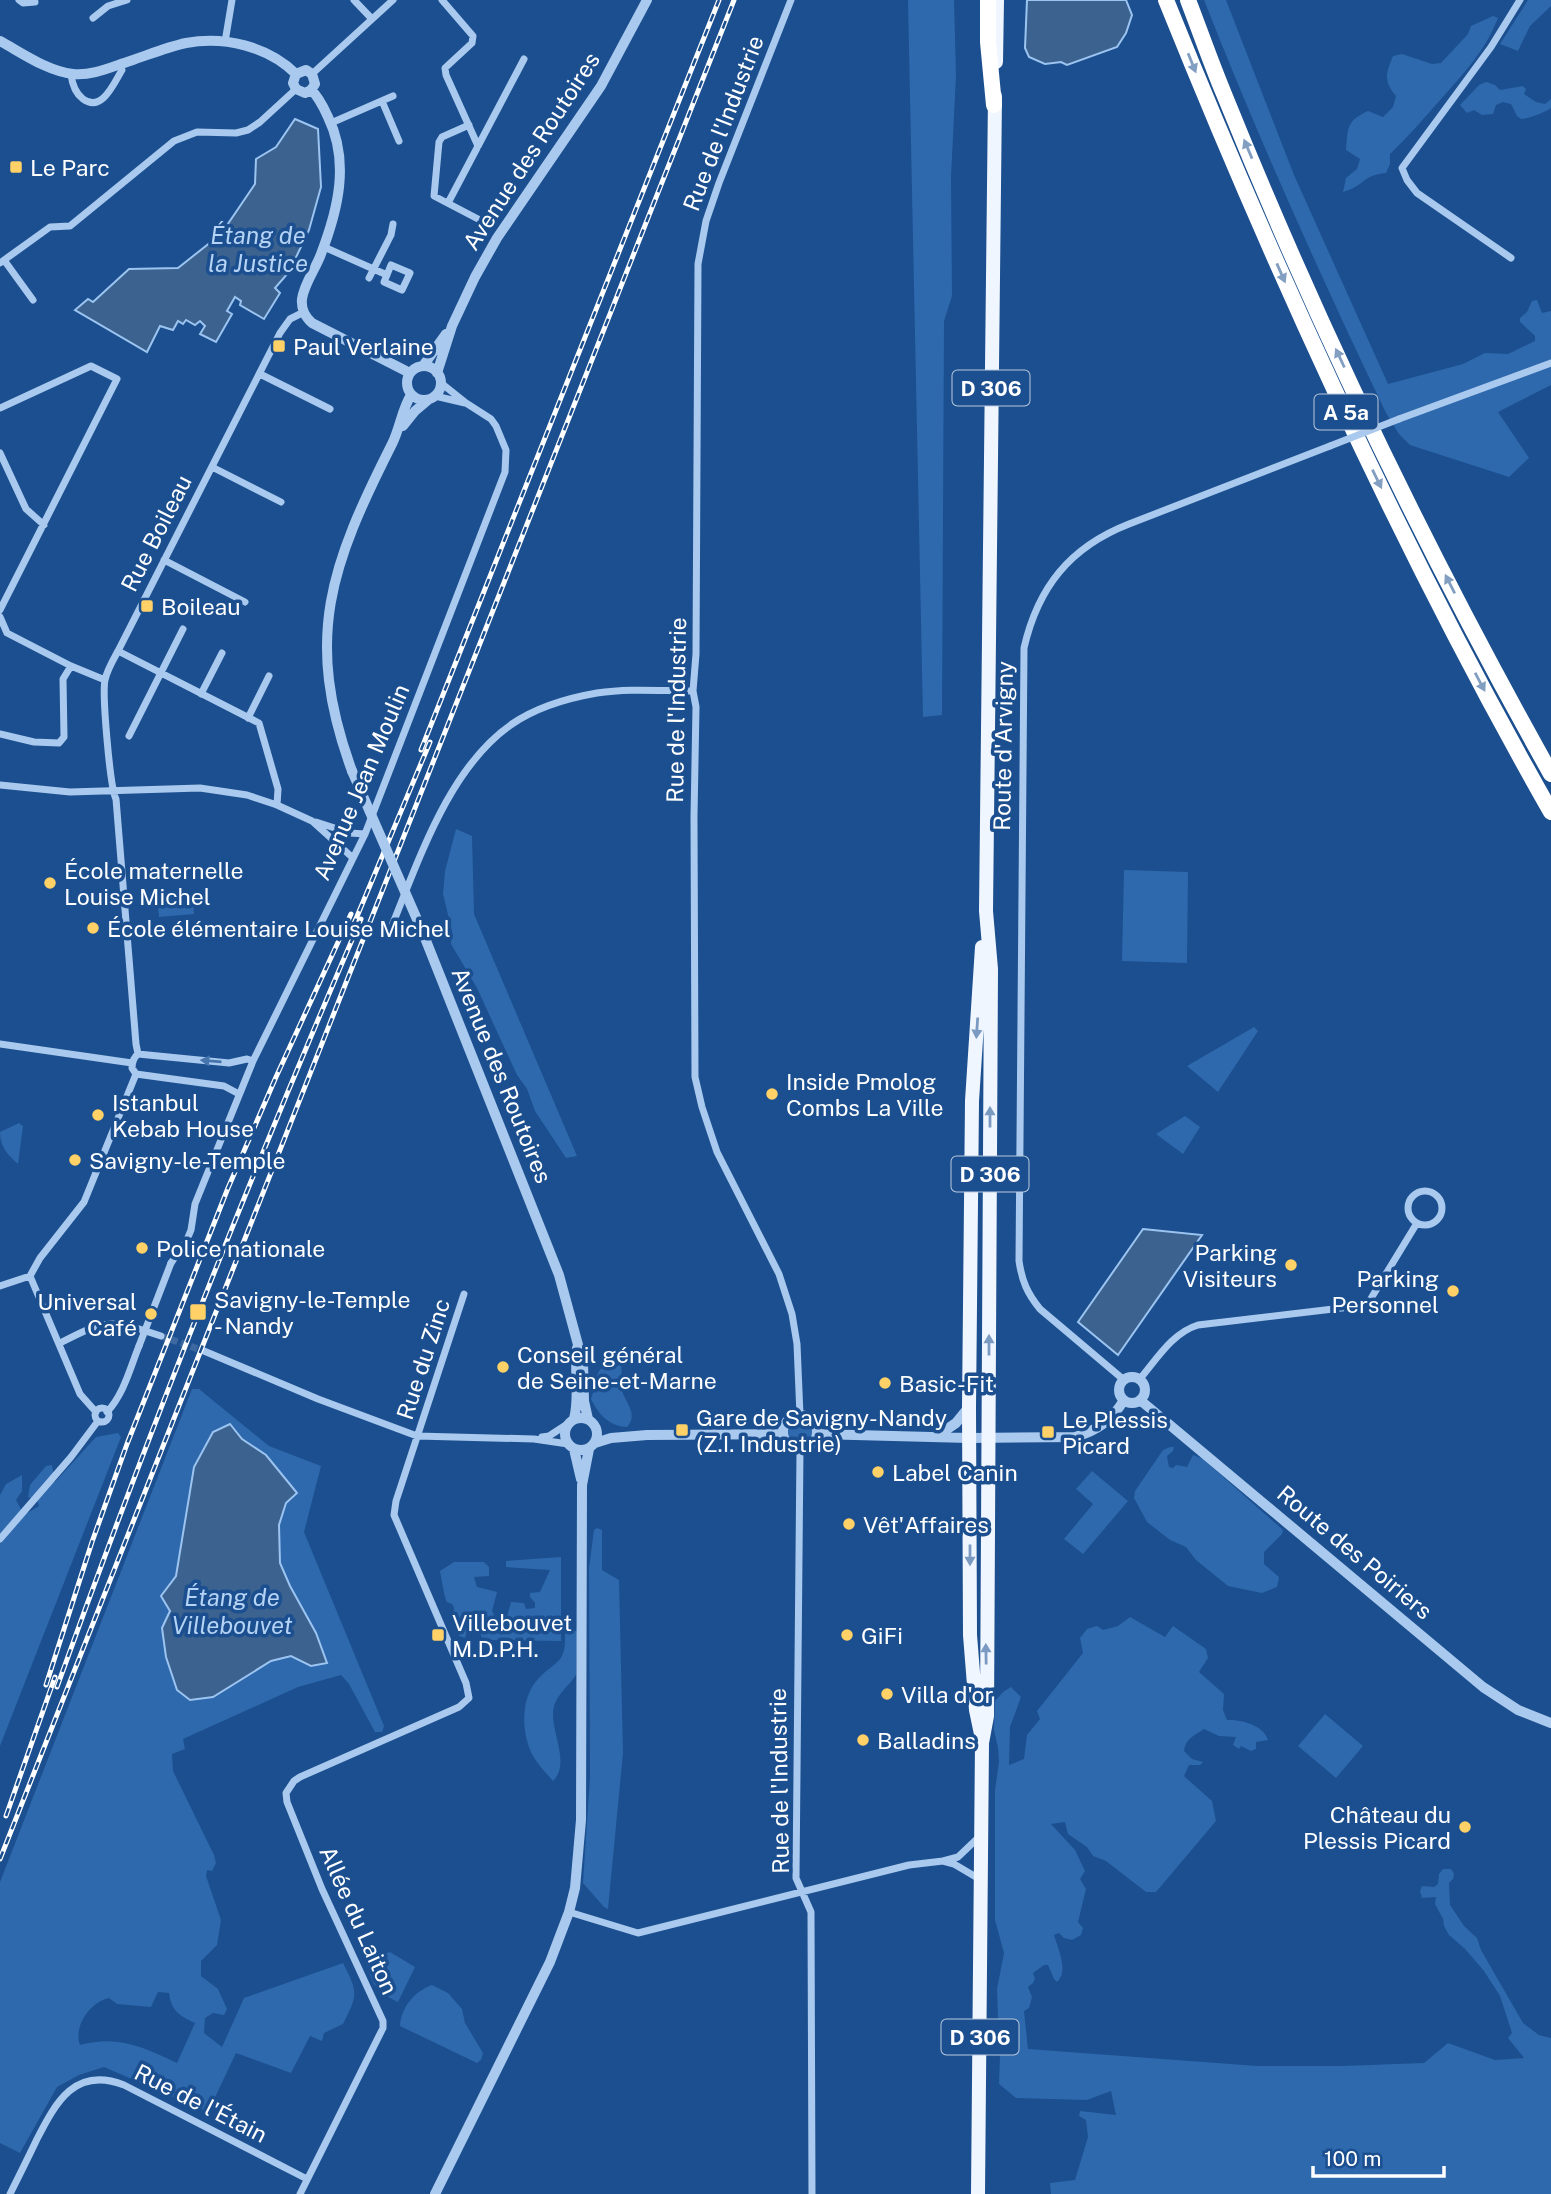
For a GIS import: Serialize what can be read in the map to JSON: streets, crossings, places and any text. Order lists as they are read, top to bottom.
{
  "streets": {
    "highway": ["A 5a"],
    "main road": ["D 306"],
    "street": [
      "Rue de l'Industrie",
      "Avenue des Routoires",
      "Rue Boileau",
      "Route d'Arvigny",
      "Avenue Jean Moulin",
      "Rue du Zinc",
      "Route des Poiriers",
      "Allée du Laiton",
      "Rue de l'Étain"
    ]
  },
  "crossings": [
    ["Avenue des Routoires", "Avenue Jean Moulin"],
    ["Route d'Arvigny", "Route des Poiriers"],
    ["Rue du Zinc", "Allée du Laiton"],
    ["Allée du Laiton", "Rue de l'Étain"]
  ],
  "water": ["Étang de la Justice", "Étang de Villebouvet"],
  "places": {
    "transit": [
      "Le Parc",
      "Paul Verlaine",
      "Boileau",
      "Savigny-le-Temple - Nandy",
      "Gare de Savigny-Nandy (Z.I. Industrie)",
      "Le Plessis Picard",
      "Villebouvet M.D.P.H."
    ],
    "other": [
      "École maternelle Louise Michel",
      "École élémentaire Louise Michel",
      "Inside Pmolog Combs La Ville",
      "Istanbul Kebab House",
      "Savigny-le-Temple",
      "Police nationale",
      "Parking Visiteurs",
      "Parking Personnel",
      "Universal Café",
      "Conseil général de Seine-et-Marne",
      "Basic-Fit",
      "Label Canin",
      "Vêt'Affaires",
      "GiFi",
      "Villa d'or",
      "Balladins",
      "Château du Plessis Picard"
    ]
  },
  "scale_bar": "100 m"
}
